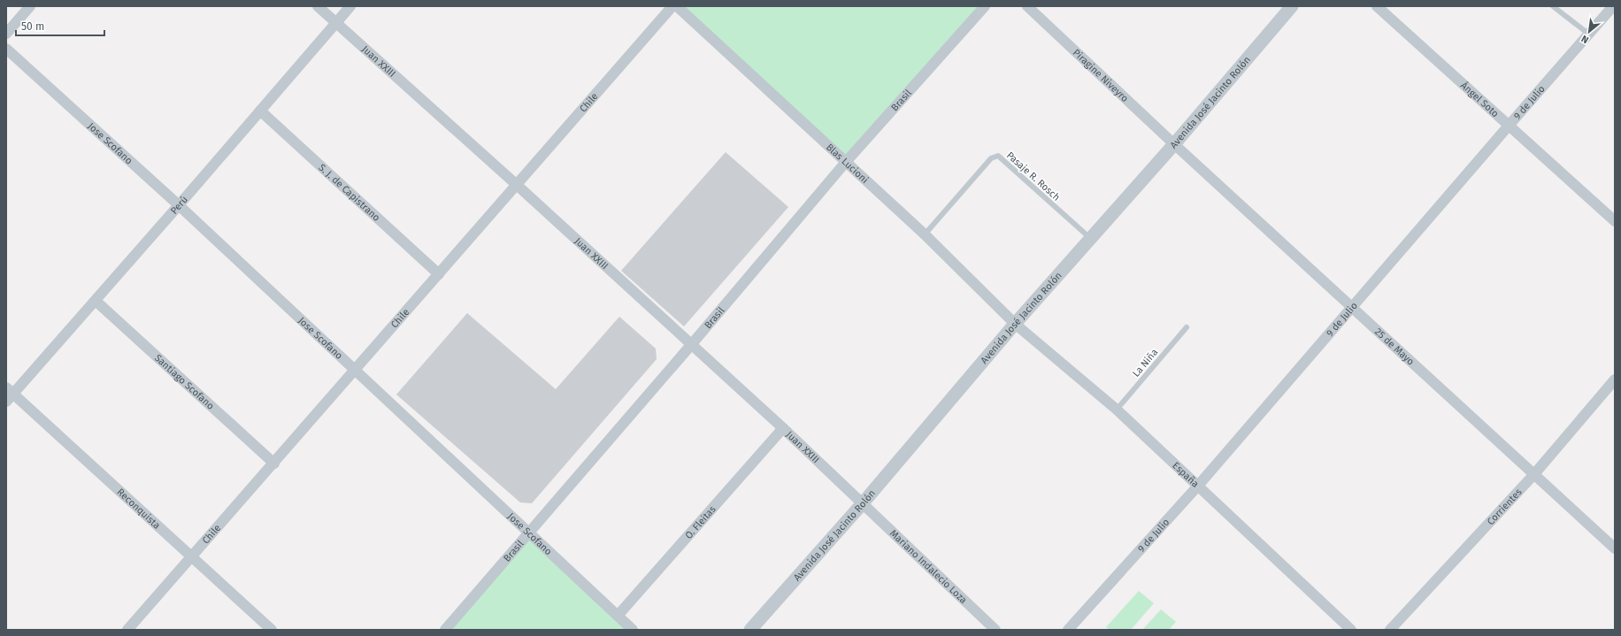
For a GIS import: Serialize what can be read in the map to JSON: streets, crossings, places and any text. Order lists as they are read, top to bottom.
{
  "streets": {
    "street": [
      "Juan XXIII",
      "Piragine Niveyro",
      "Brasil",
      "Ángel Soto",
      "Avenida José Jacinto Rolón",
      "9 de Julio",
      "Chile",
      "Jose Scofano",
      "Blas Lucioni",
      "S. J. de Capistrano",
      "Perú",
      "25 de Mayo",
      "Santiago Scofano",
      "España",
      "Corrientes",
      "Reconquista",
      "O. Fleitas",
      "Mariano Indalecio Loza"
    ],
    "lane": ["Pasaje R. Rosch", "La Niña"]
  },
  "crossings": [
    ["Juan XXIII", "Brasil"],
    ["Juan XXIII", "Avenida José Jacinto Rolón"],
    ["Juan XXIII", "Chile"],
    ["Juan XXIII", "Perú"],
    ["Juan XXIII", "O. Fleitas"],
    ["Juan XXIII", "Mariano Indalecio Loza"],
    ["Piragine Niveyro", "Avenida José Jacinto Rolón"],
    ["Piragine Niveyro", "25 de Mayo"],
    ["Brasil", "Jose Scofano"],
    ["Brasil", "Blas Lucioni"],
    ["Ángel Soto", "9 de Julio"],
    ["Avenida José Jacinto Rolón", "Blas Lucioni"],
    ["Avenida José Jacinto Rolón", "Pasaje R. Rosch"],
    ["Avenida José Jacinto Rolón", "25 de Mayo"],
    ["Avenida José Jacinto Rolón", "España"],
    ["Avenida José Jacinto Rolón", "Mariano Indalecio Loza"],
    ["9 de Julio", "25 de Mayo"],
    ["9 de Julio", "España"],
    ["Chile", "Jose Scofano"],
    ["Chile", "S. J. de Capistrano"],
    ["Chile", "Santiago Scofano"],
    ["Chile", "Reconquista"],
    ["Jose Scofano", "Perú"],
    ["Jose Scofano", "O. Fleitas"],
    ["Blas Lucioni", "Pasaje R. Rosch"],
    ["Blas Lucioni", "España"],
    ["S. J. de Capistrano", "Perú"],
    ["Perú", "Santiago Scofano"],
    ["Perú", "Reconquista"],
    ["25 de Mayo", "Corrientes"],
    ["La Niña", "España"]
  ],
  "scale_bar": "50 m",
  "north": "bottom left"
}
